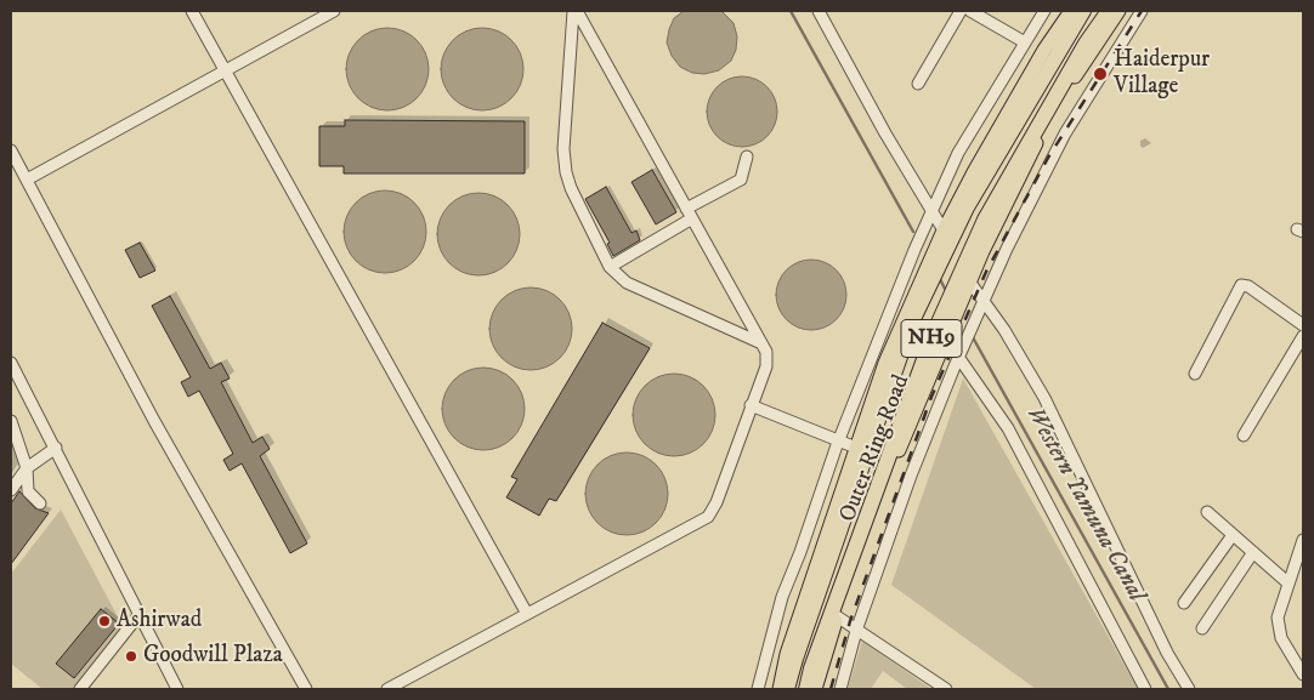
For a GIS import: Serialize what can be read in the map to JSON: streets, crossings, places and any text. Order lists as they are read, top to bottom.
{
  "streets": {
    "highway": ["NH9", "Outer Ring Road"]
  },
  "water": ["Western Yamuna Canal"],
  "places": ["Haiderpur Village", "Ashirwad", "Goodwill Plaza"]
}
